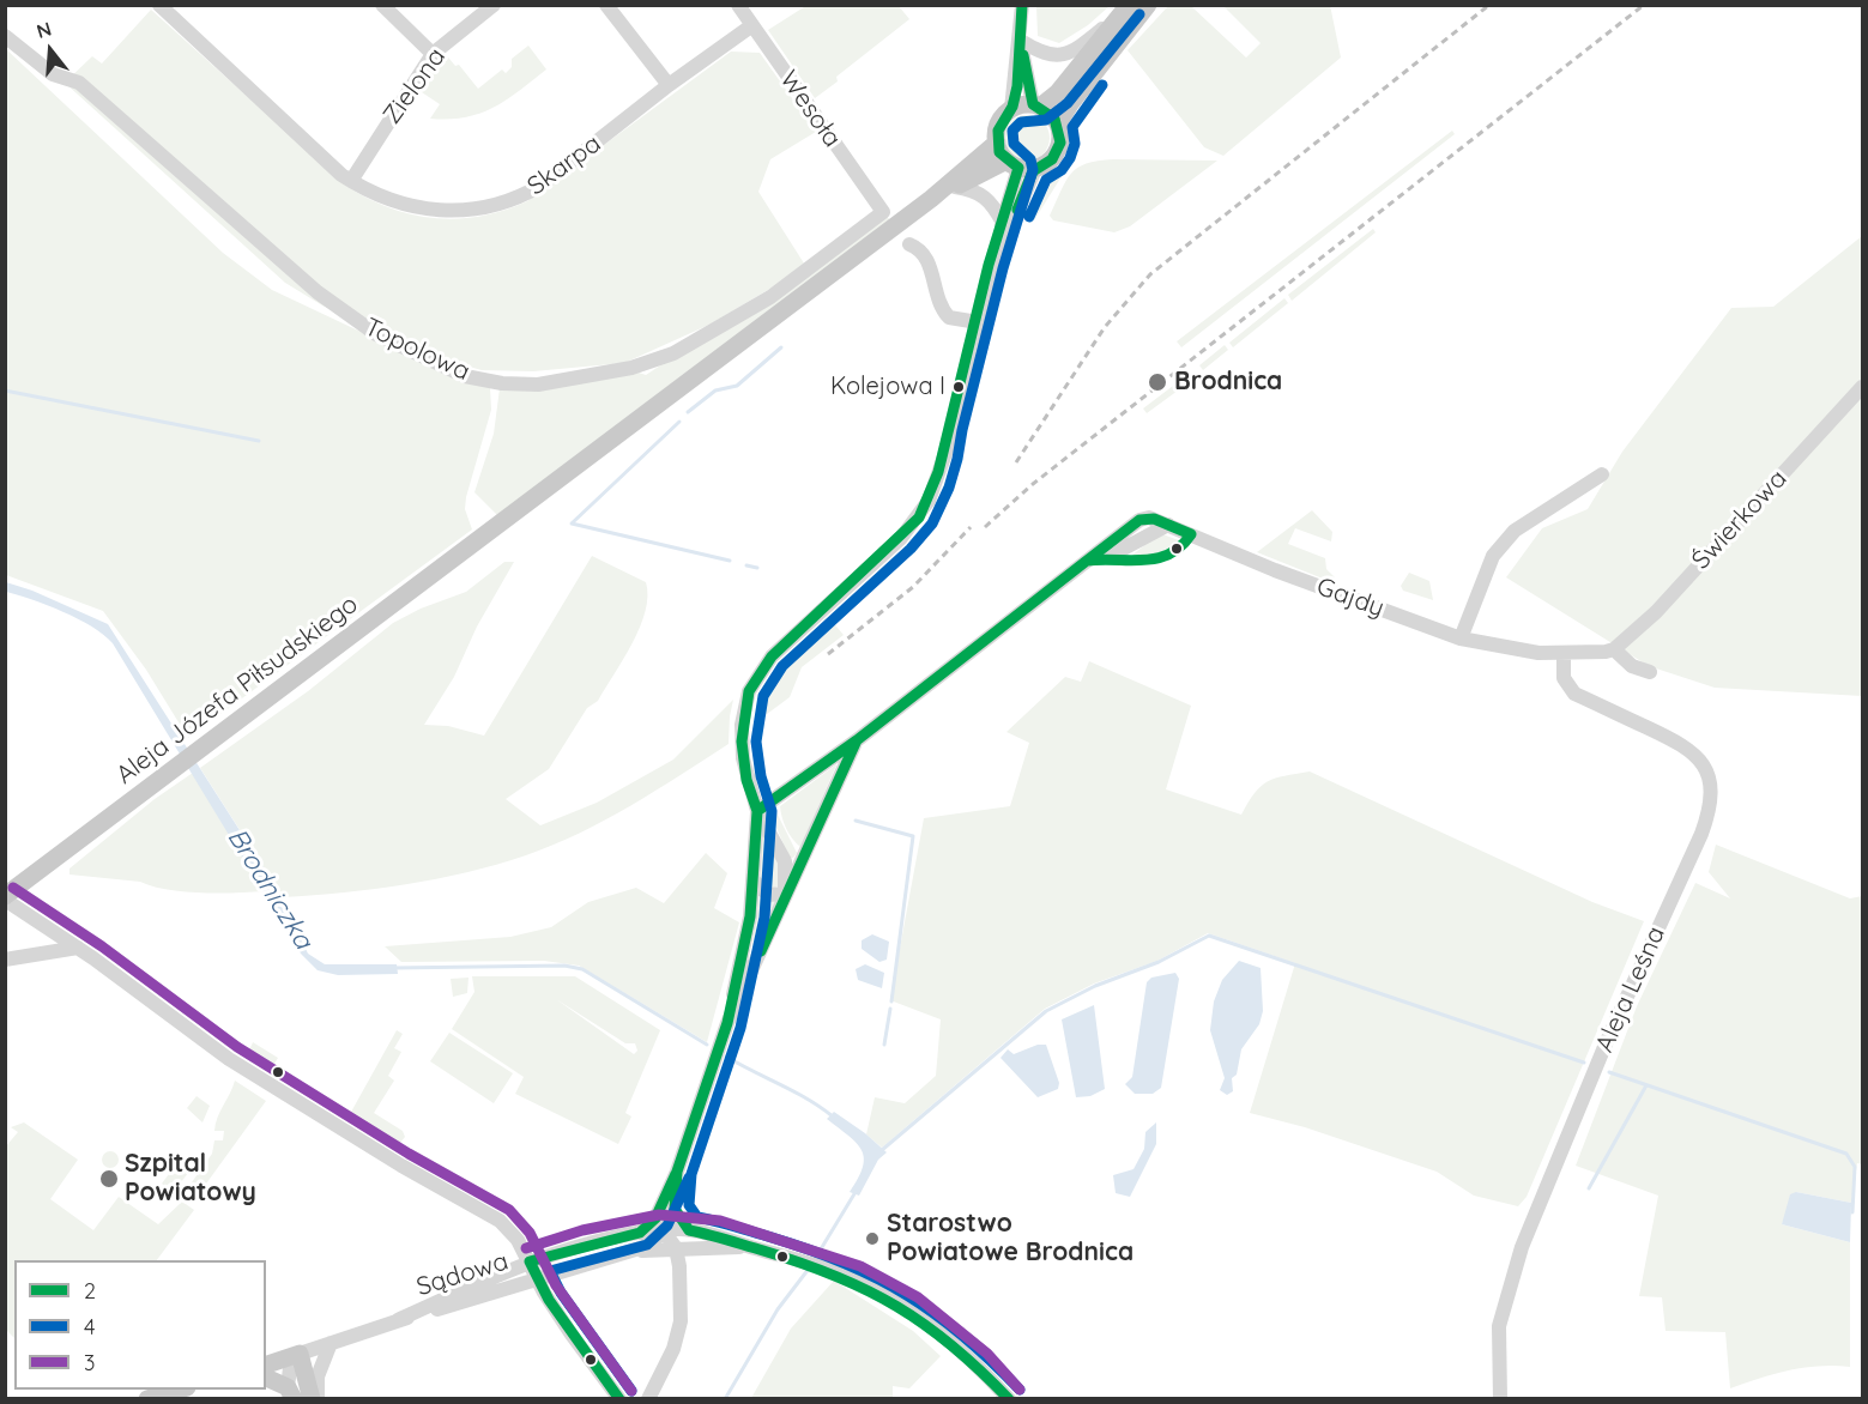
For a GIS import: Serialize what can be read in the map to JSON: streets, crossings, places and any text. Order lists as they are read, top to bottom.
{
  "streets": {
    "main road": ["Aleja Józefa Piłsudskiego", "Sądowa"],
    "street": [
      "Zielona",
      "Wesoła",
      "Skarpa",
      "Topolowa",
      "Świerkowa",
      "Gajdy",
      "Aleja Leśna"
    ]
  },
  "crossings": [
    ["Zielona", "Skarpa"],
    ["Wesoła", "Skarpa"],
    ["Wesoła", "Topolowa"],
    ["Gajdy", "Aleja Leśna"]
  ],
  "water": ["Brodniczka"],
  "places": [
    "Brodnica",
    "Kolejowa I",
    "Szpital Powiatowy",
    "Starostwo Powiatowe Brodnica"
  ],
  "lines": ["transit line 2", "transit line 4", "transit line 3"],
  "legend": ["2", "4", "3"],
  "north": "top"
}
